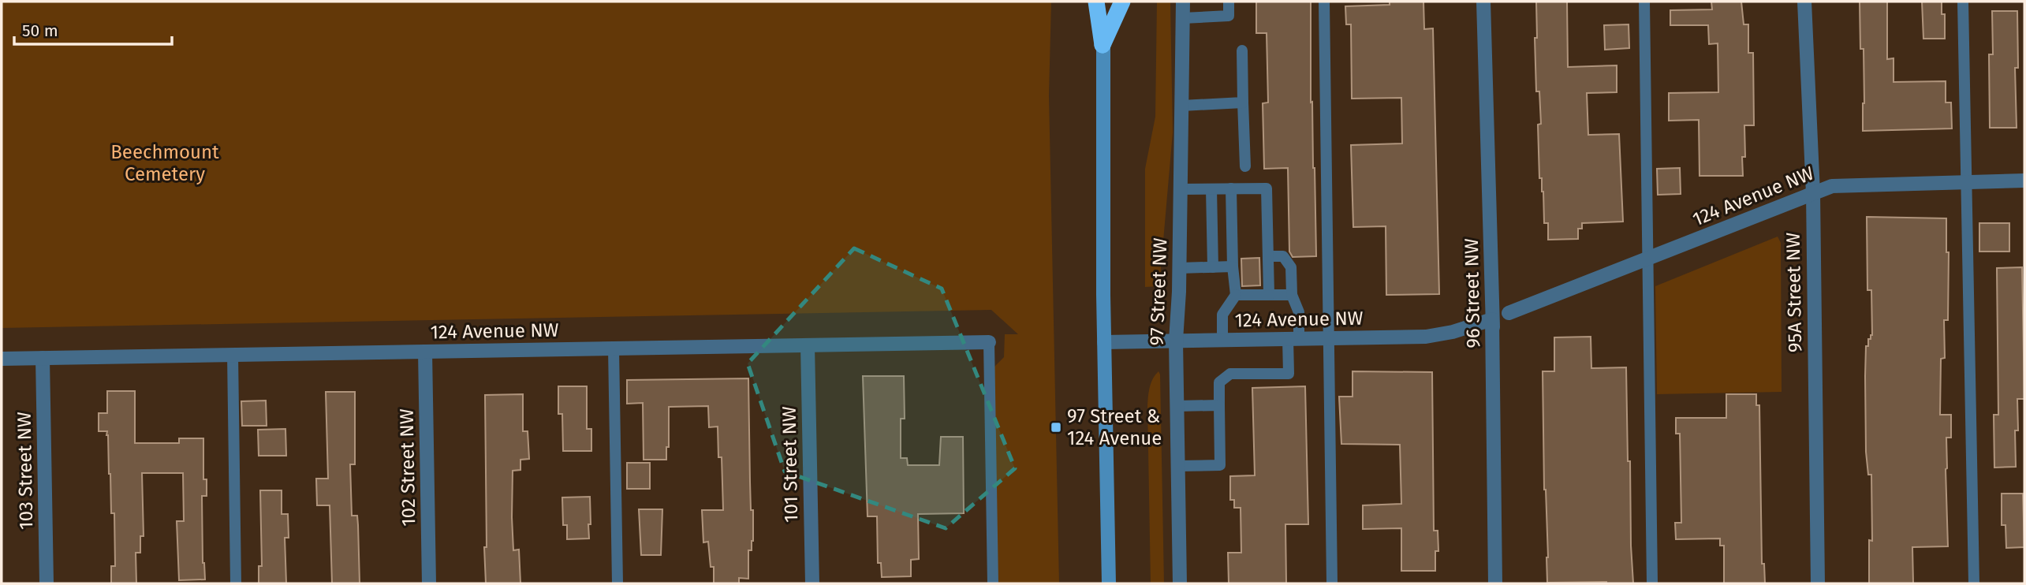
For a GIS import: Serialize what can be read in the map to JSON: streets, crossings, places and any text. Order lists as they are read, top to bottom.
{
  "streets": {
    "street": [
      "124 Avenue NW",
      "97 Street NW",
      "95A Street NW",
      "96 Street NW",
      "101 Street NW",
      "102 Street NW",
      "103 Street NW"
    ]
  },
  "crossings": [
    ["124 Avenue NW", "97 Street NW"],
    ["124 Avenue NW", "95A Street NW"],
    ["124 Avenue NW", "96 Street NW"],
    ["124 Avenue NW", "101 Street NW"],
    ["124 Avenue NW", "102 Street NW"],
    ["124 Avenue NW", "103 Street NW"]
  ],
  "parks": ["Beechmount Cemetery"],
  "places": {
    "transit": ["97 Street & 124 Avenue"]
  },
  "scale_bar": "50 m"
}
